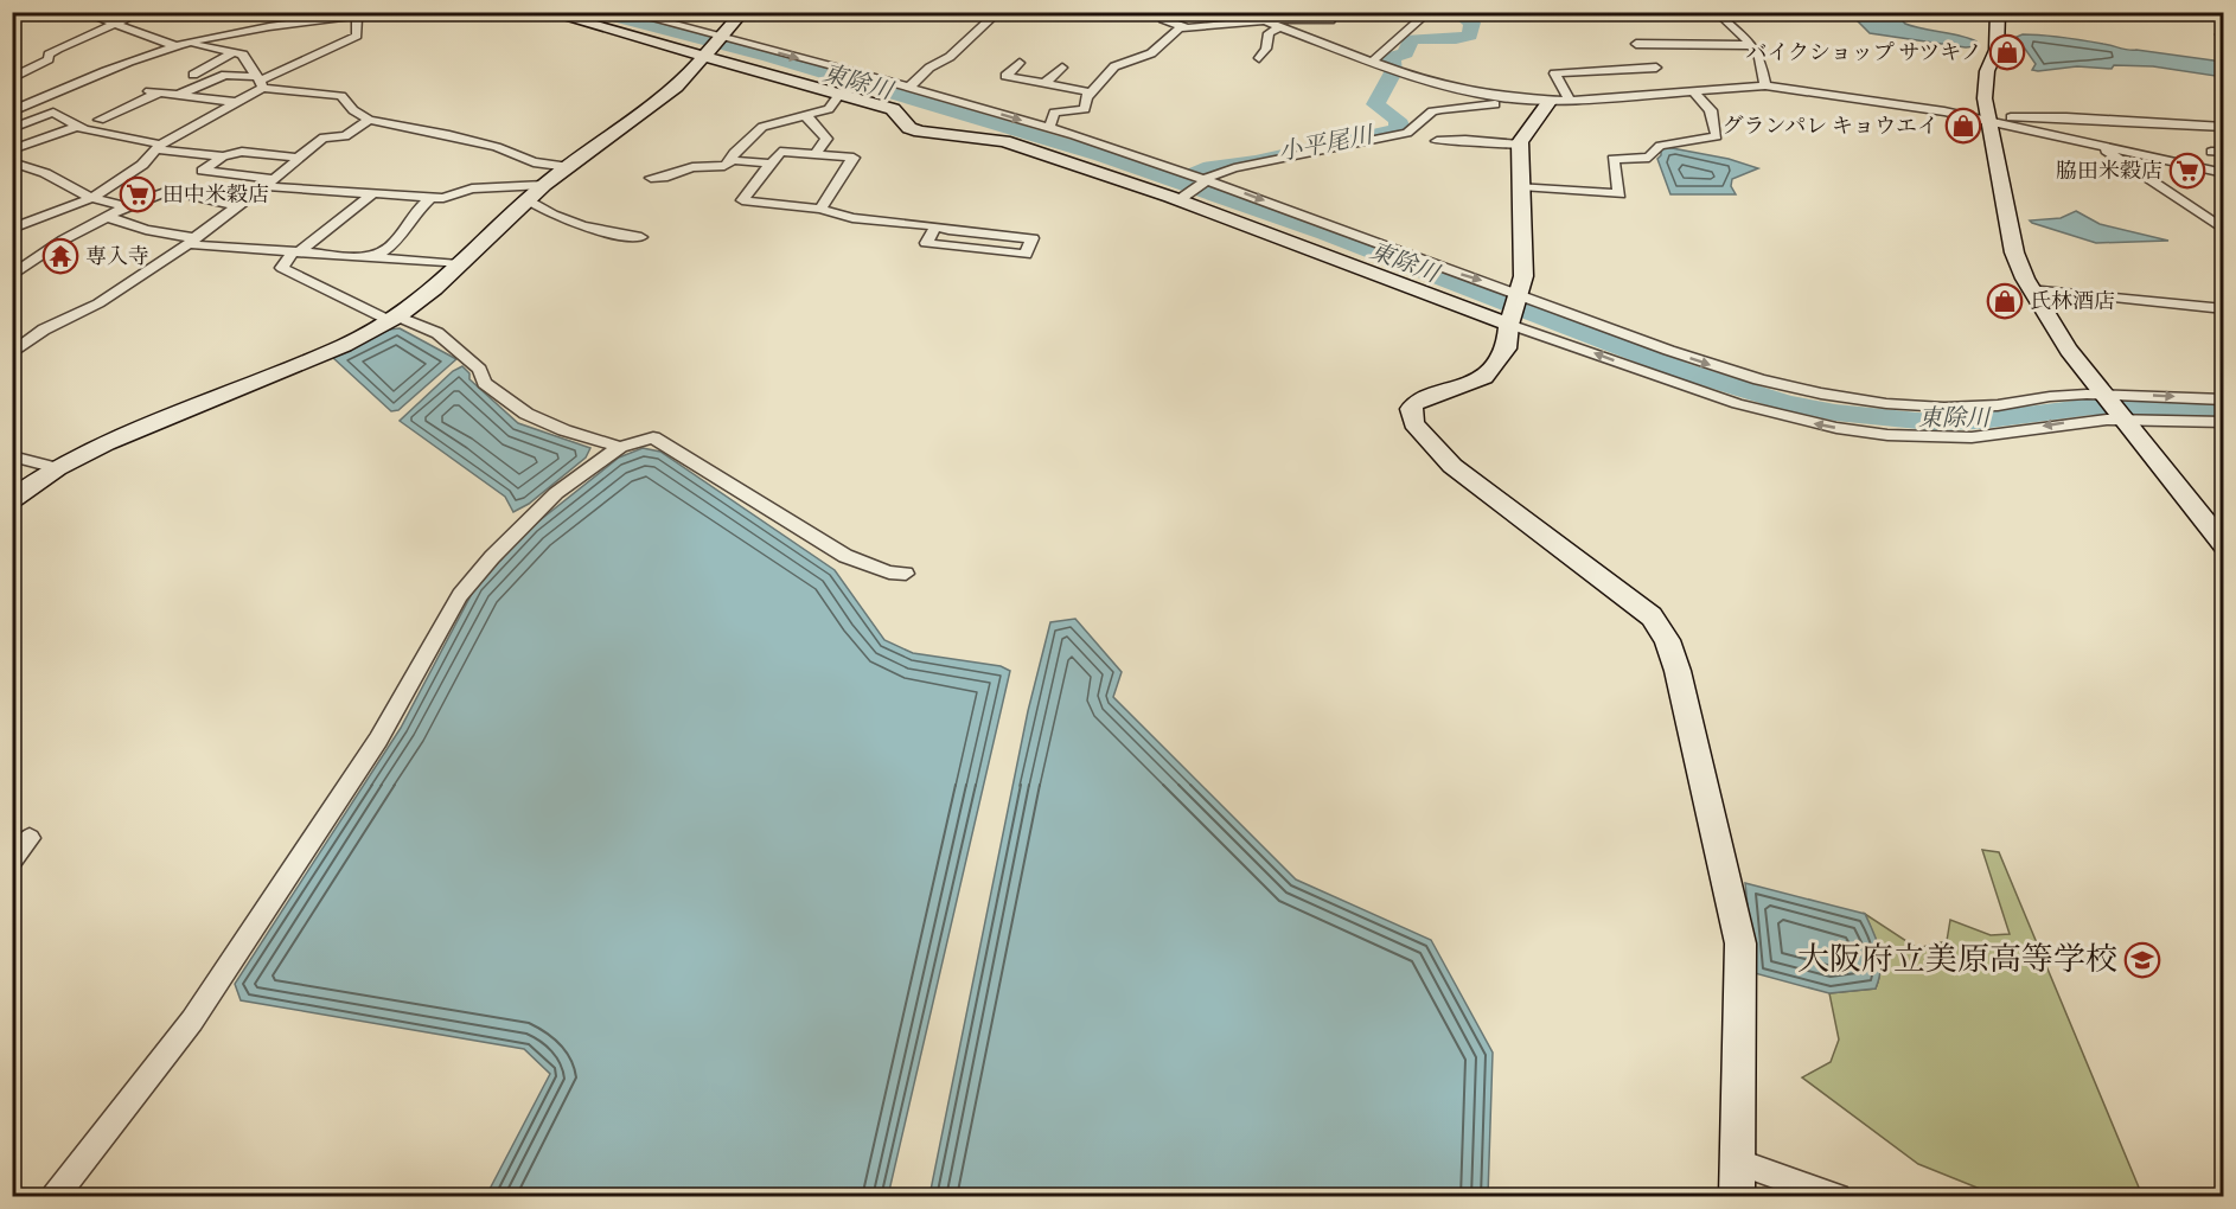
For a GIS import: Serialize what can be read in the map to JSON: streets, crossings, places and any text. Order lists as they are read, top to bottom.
{
  "water": ["東除川", "小平尾川"],
  "places": {
    "shop": ["バイクショップ サツキノ", "グランパレ キョウエイ", "氏林酒店"],
    "supermarket": ["脇田米穀店", "田中米穀店"],
    "temple": ["専入寺"],
    "school or university": ["大阪府立美原高等学校"]
  }
}
